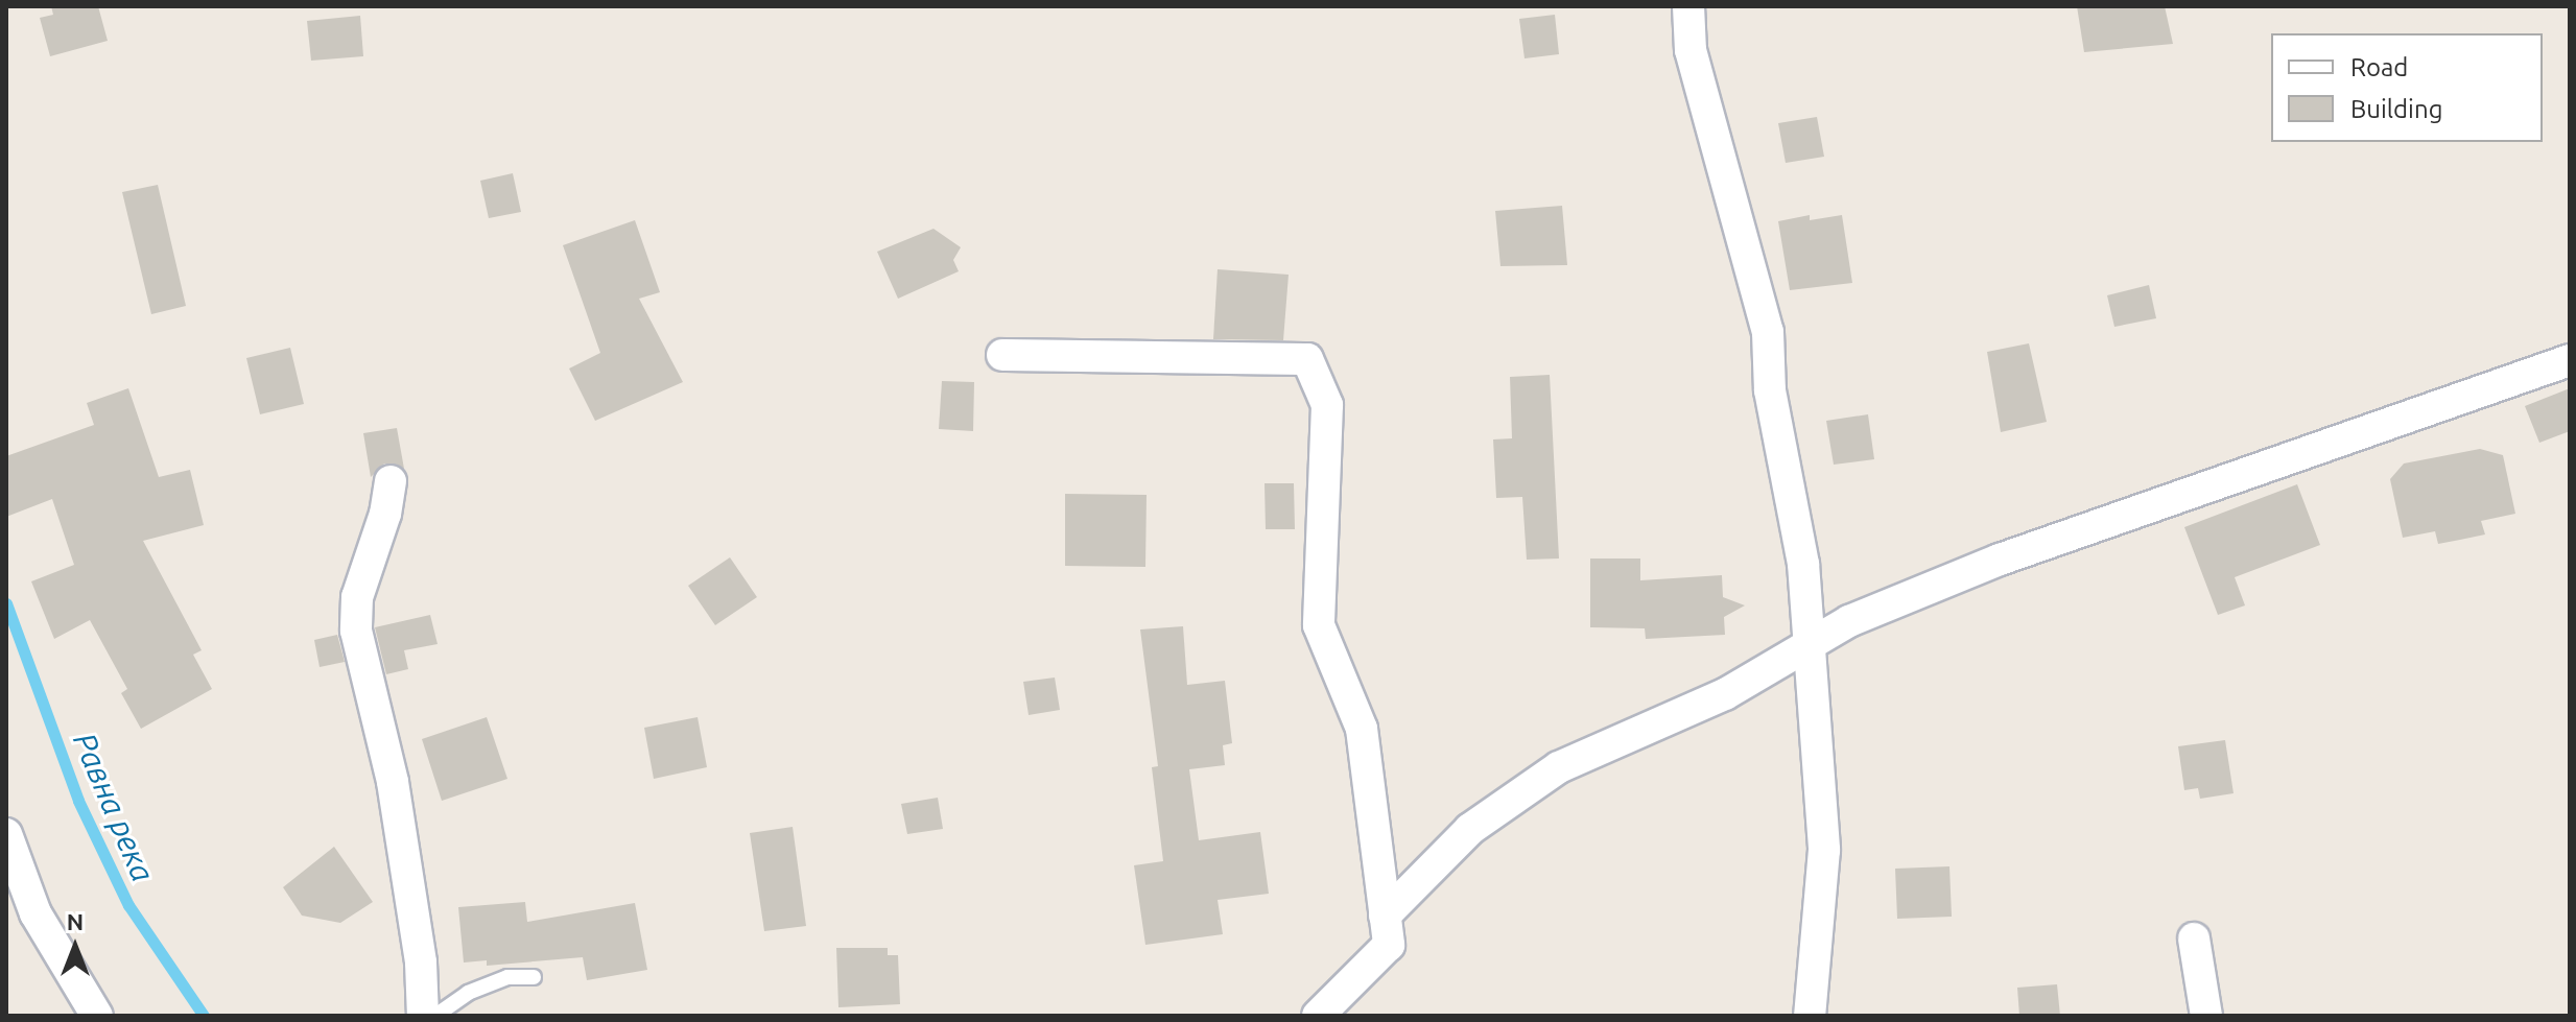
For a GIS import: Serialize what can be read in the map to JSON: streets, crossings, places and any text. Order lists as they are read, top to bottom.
{
  "water": ["Равна река"],
  "legend": ["Road", "Building"],
  "north": "top"
}
